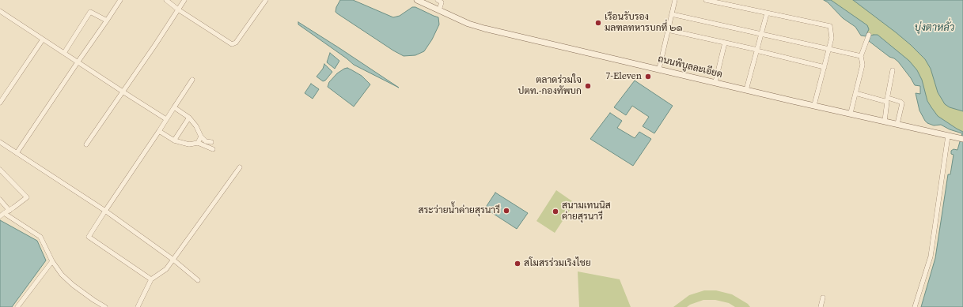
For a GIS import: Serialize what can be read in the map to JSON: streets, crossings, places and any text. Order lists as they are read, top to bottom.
{
  "streets": {
    "street": ["ถนนพิบูลละเอียด"]
  },
  "water": ["บุ่งตาหลั่ว"],
  "places": [
    "เรือนรับรอง มลฑลทหารบกที่ ๒๑",
    "7-Eleven",
    "ตลาดร่วมใจ ปตท.-กองทัพบก",
    "สระว่ายนํ้าค่ายสุรนารี",
    "สนามเทนนิส ค่ายสุรนารี",
    "สโมสรร่วมเริงไชย"
  ]
}
